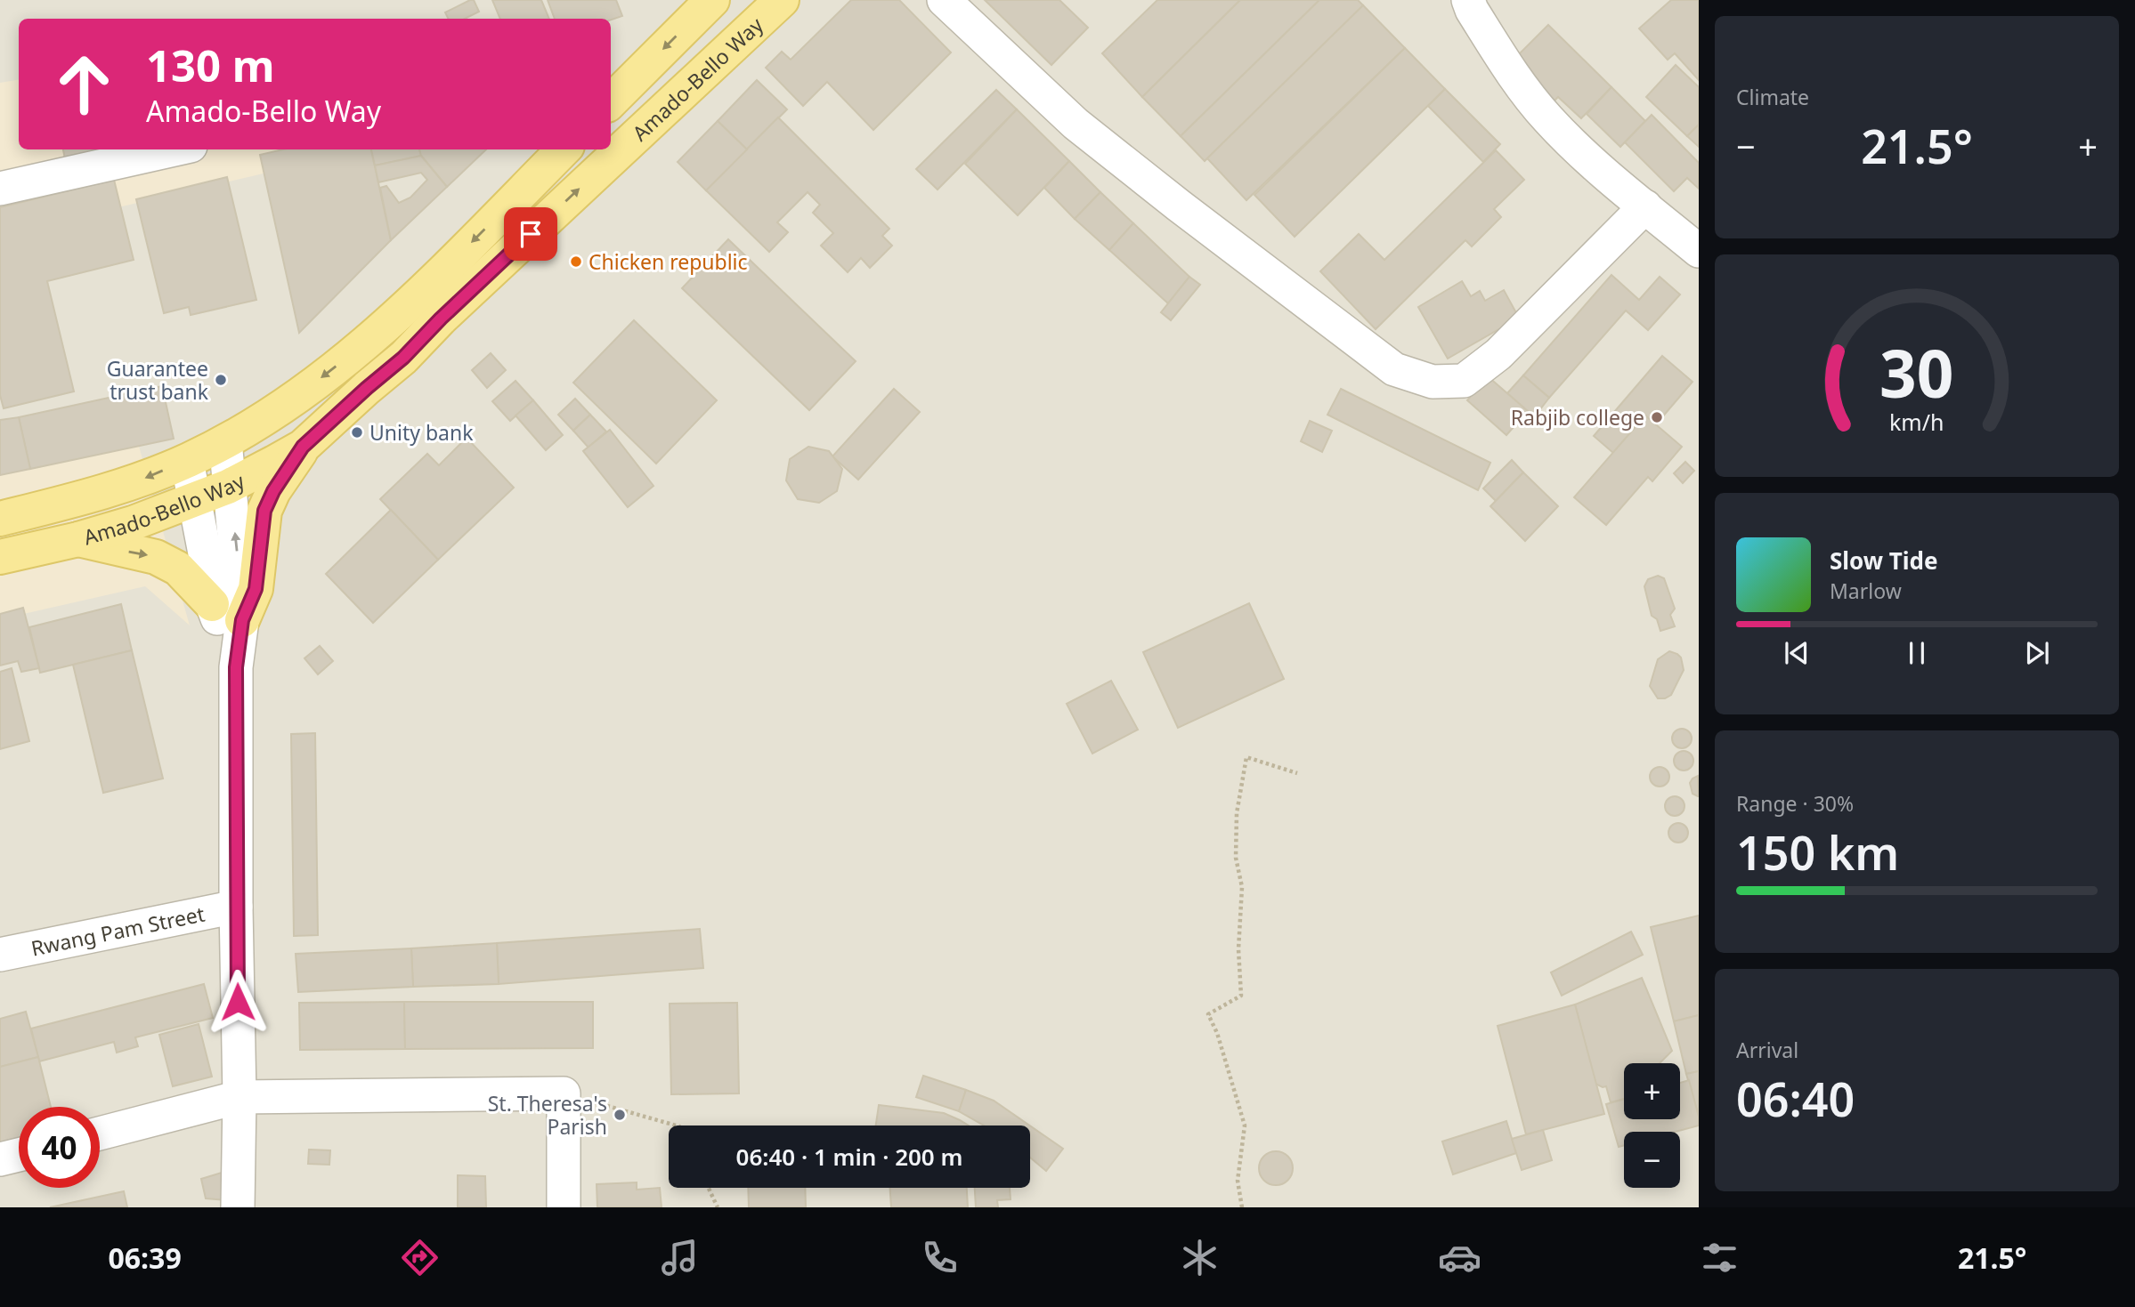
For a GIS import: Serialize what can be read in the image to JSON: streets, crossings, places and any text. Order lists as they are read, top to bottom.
{
  "streets": {
    "main road": ["Amado-Bello Way"],
    "street": ["Rwang Pam Street"]
  },
  "places": [
    "Chicken republic",
    "Guarantee trust bank",
    "Rabjib college",
    "Unity bank",
    "St. Theresa's Parish"
  ],
  "page": {
    "tile": [
      "Climate",
      ["Range · 30%", "150 km"],
      ["Arrival", "06:40"]
    ],
    "turn": ["130 m", "Amado-Bello Way"],
    "heat": ["−", "21.5°", "+"],
    "song": ["Slow Tide", "Marlow"],
    "map_buttons": ["+", "−"],
    "limit": "40",
    "trip": "06:40 · 1 min · 200 m",
    "tabs": ["06:39", "21.5°"],
    "gauge": ["30", "km/h"]
  }
}
